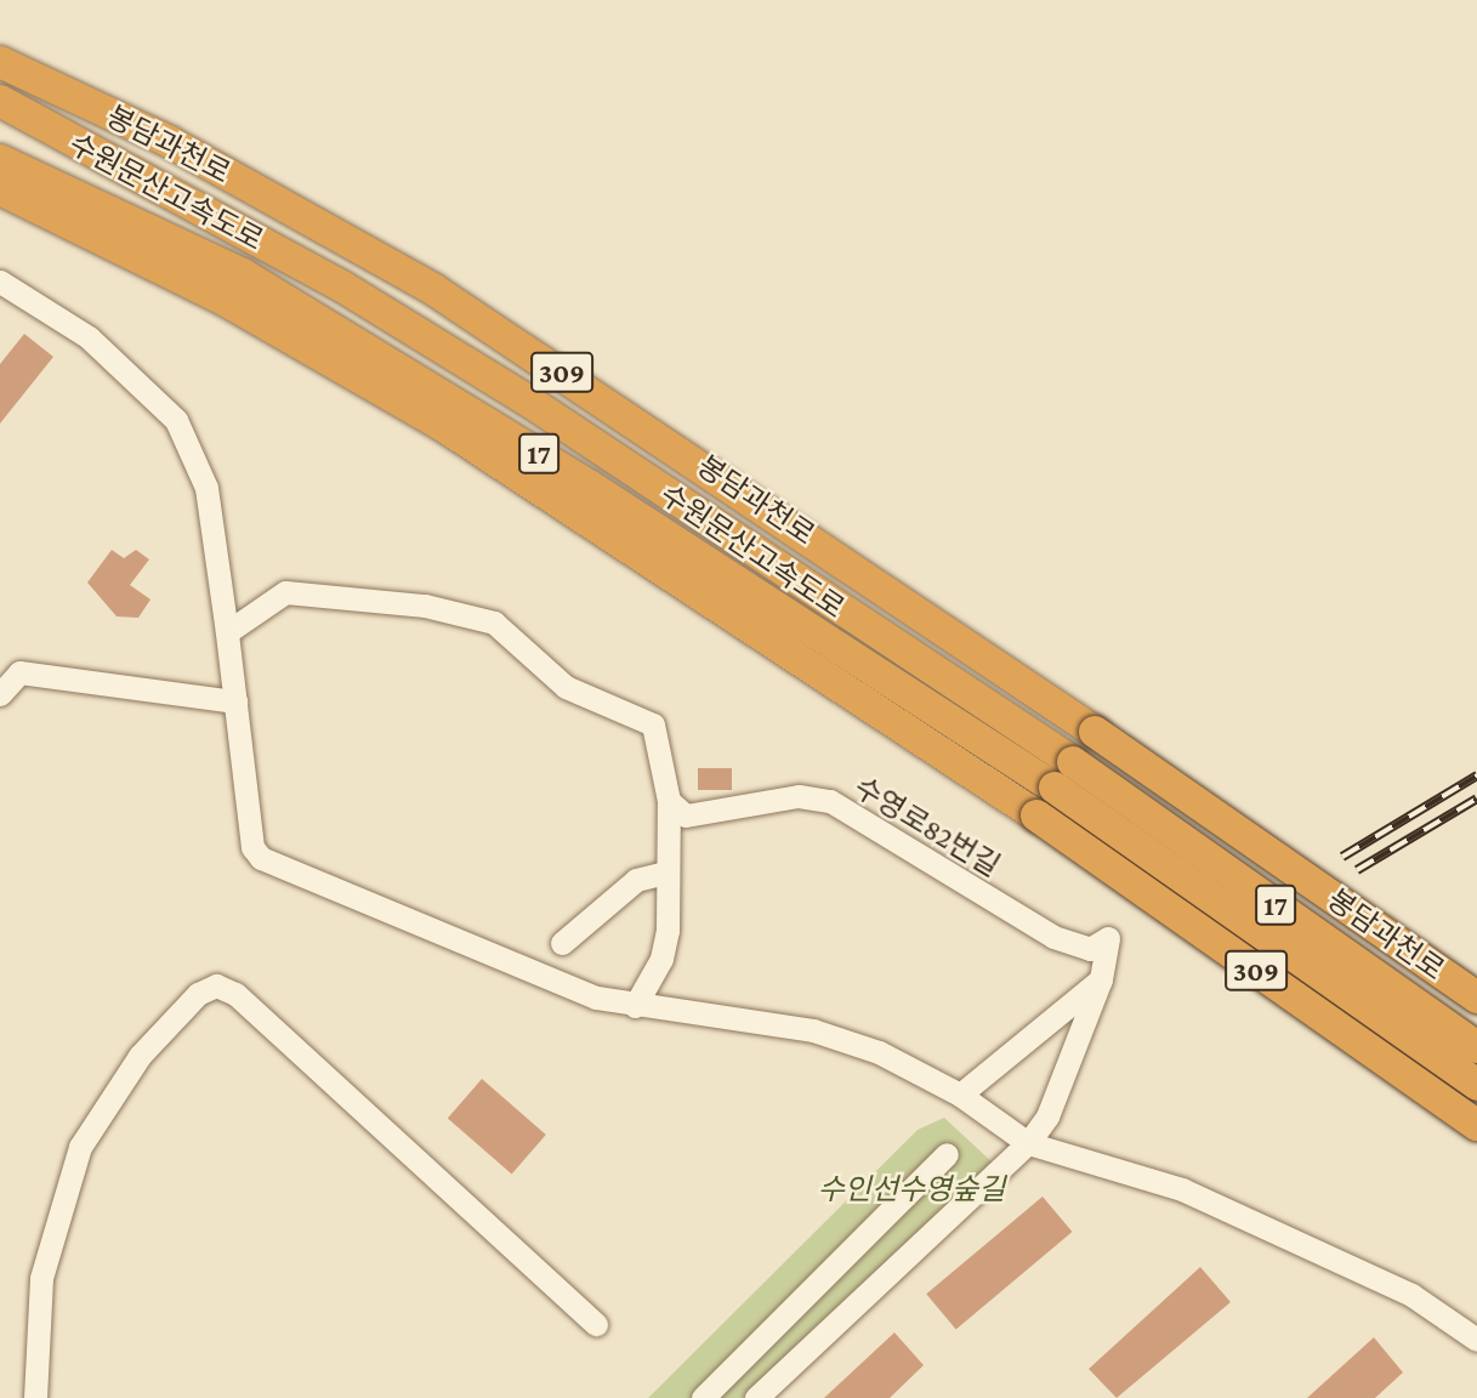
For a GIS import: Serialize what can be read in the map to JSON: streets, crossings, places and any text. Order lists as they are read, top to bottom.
{
  "streets": {
    "highway": [
      "봉담과천로",
      "수원문산고속도로",
      "309",
      "17"
    ],
    "street": ["수영로82번길"]
  },
  "parks": ["수인선수영숲길"]
}
